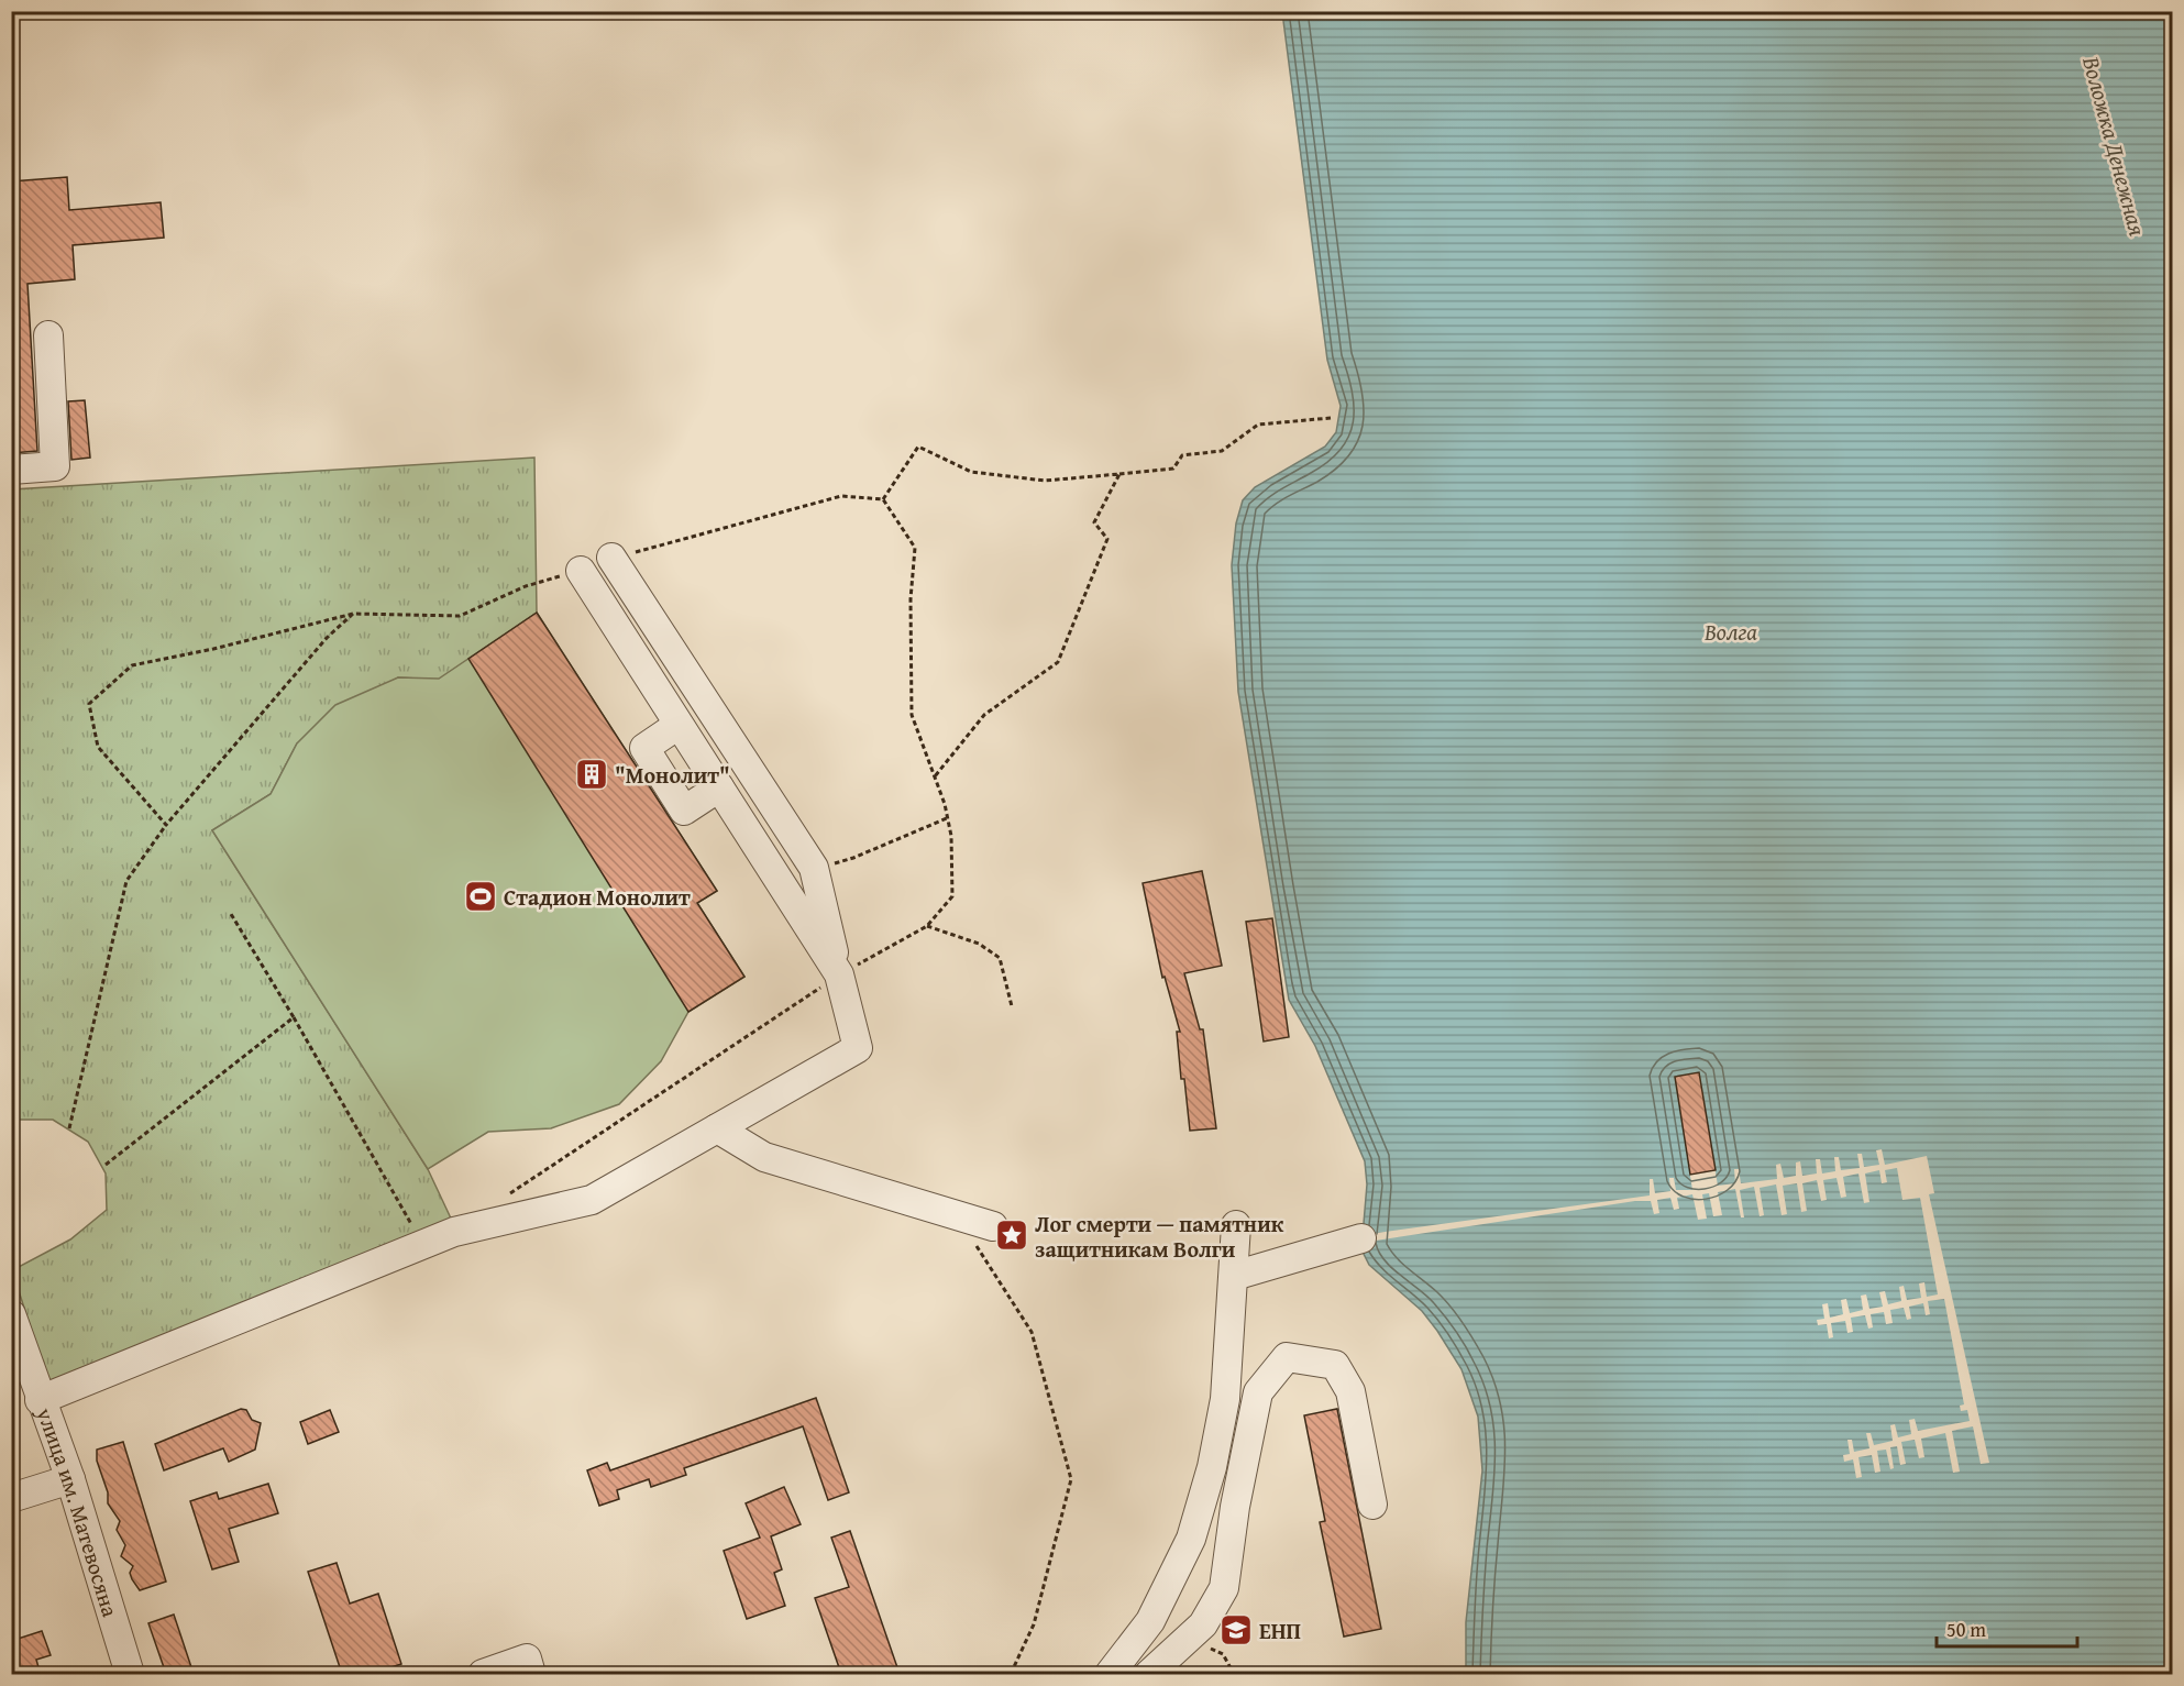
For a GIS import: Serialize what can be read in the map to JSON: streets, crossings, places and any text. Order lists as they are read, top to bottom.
{
  "streets": {
    "street": ["улица им. Матевосяна"]
  },
  "water": ["Воложка Денежная", "Волга"],
  "places": {
    "building": ["\"Монолит\""],
    "sports": ["Стадион Монолит"],
    "place": ["Лог смерти — памятник защитникам Волги"],
    "school or university": ["ЕНП"]
  },
  "scale_bar": "50 m"
}
